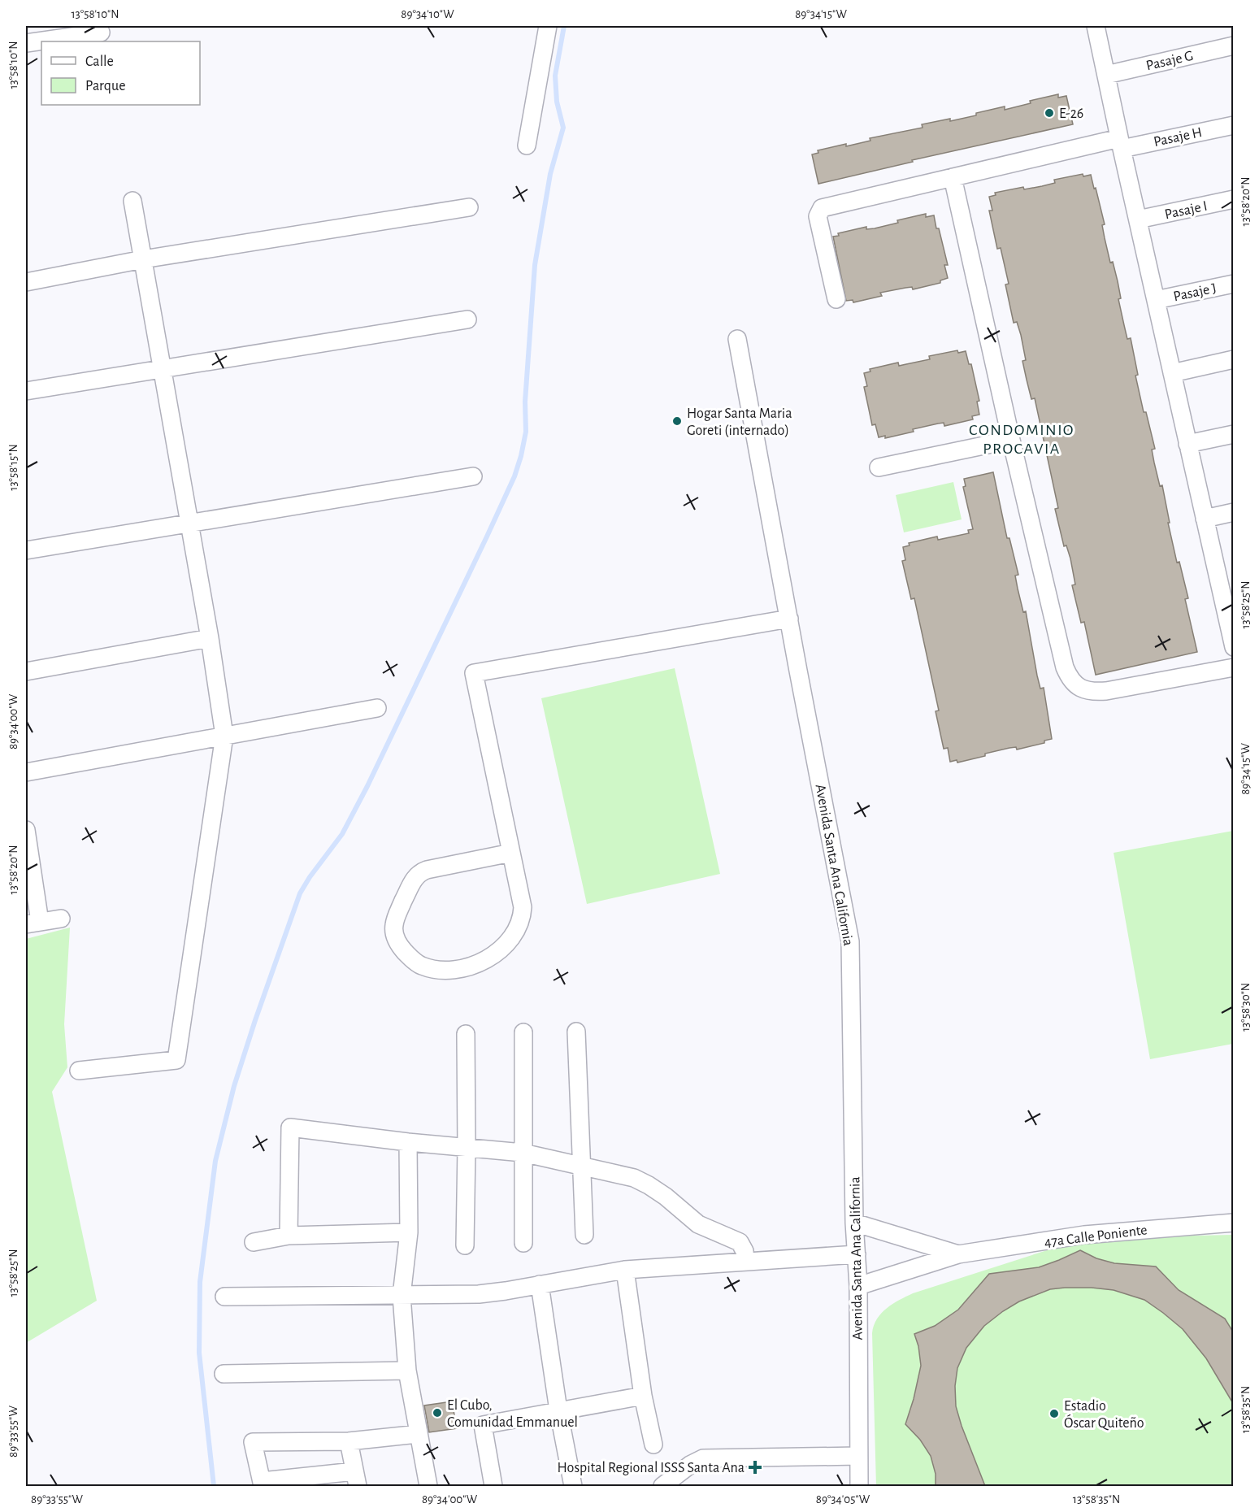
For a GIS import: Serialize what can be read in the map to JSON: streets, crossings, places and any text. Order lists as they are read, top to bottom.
{
  "streets": {
    "street": [
      "Pasaje G",
      "Pasaje H",
      "Pasaje I",
      "Pasaje J",
      "Avenida Santa Ana California",
      "47a Calle Poniente"
    ]
  },
  "crossings": [
    ["Avenida Santa Ana California", "47a Calle Poniente"]
  ],
  "districts": ["CONDOMINIO PROCAVIA"],
  "places": {
    "other": [
      "E-26",
      "Hogar Santa Maria Goreti (internado)",
      "El Cubo, Comunidad Emmanuel",
      "Estadio Óscar Quiteño"
    ],
    "health": ["Hospital Regional ISSS Santa Ana"]
  },
  "legend": ["Calle", "Parque"],
  "coordinates": [
    "13°58'10\"N",
    "89°34'10\"W",
    "89°34'15\"W",
    "13°58'20\"N",
    "13°58'15\"N",
    "13°58'25\"N",
    "89°34'00\"W",
    "13°58'30\"N",
    "13°58'35\"N",
    "89°33'55\"W",
    "89°34'05\"W"
  ]
}
